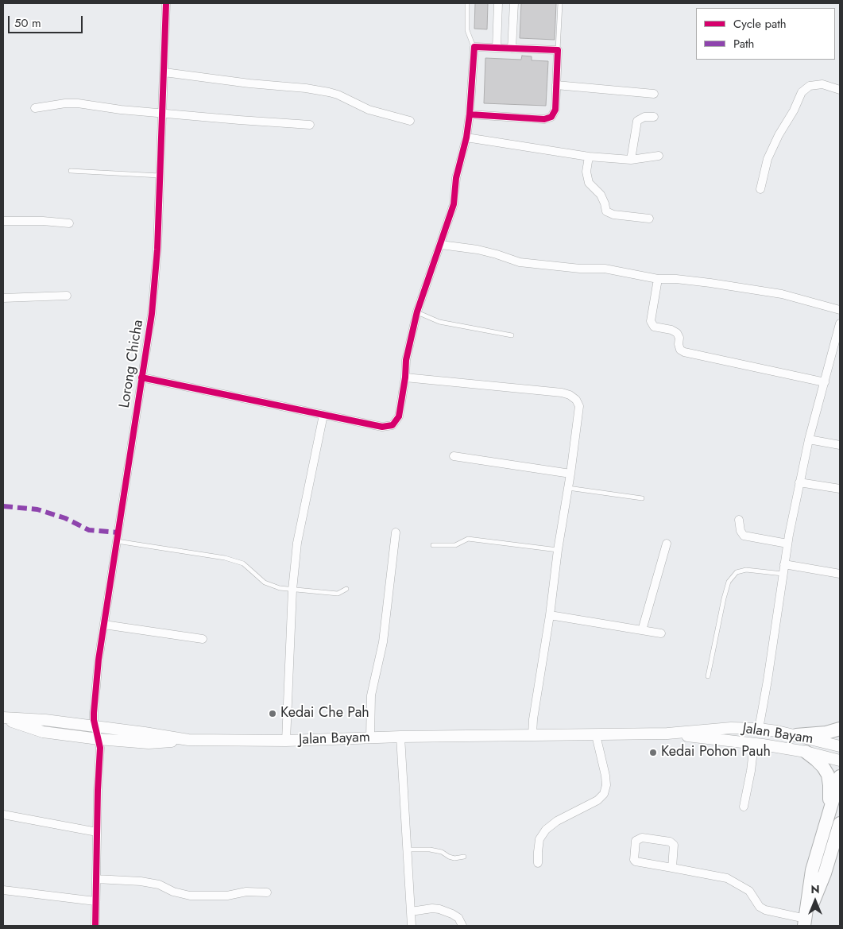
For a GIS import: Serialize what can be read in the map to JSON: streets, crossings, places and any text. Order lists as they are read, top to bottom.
{
  "streets": {
    "main road": ["Jalan Bayam"],
    "street": ["Lorong Chicha"]
  },
  "crossings": [
    ["Lorong Chicha", "Jalan Bayam"]
  ],
  "places": ["Kedai Che Pah", "Kedai Pohon Pauh"],
  "legend": ["Cycle path", "Path"],
  "scale_bar": "50 m",
  "north": "top"
}
